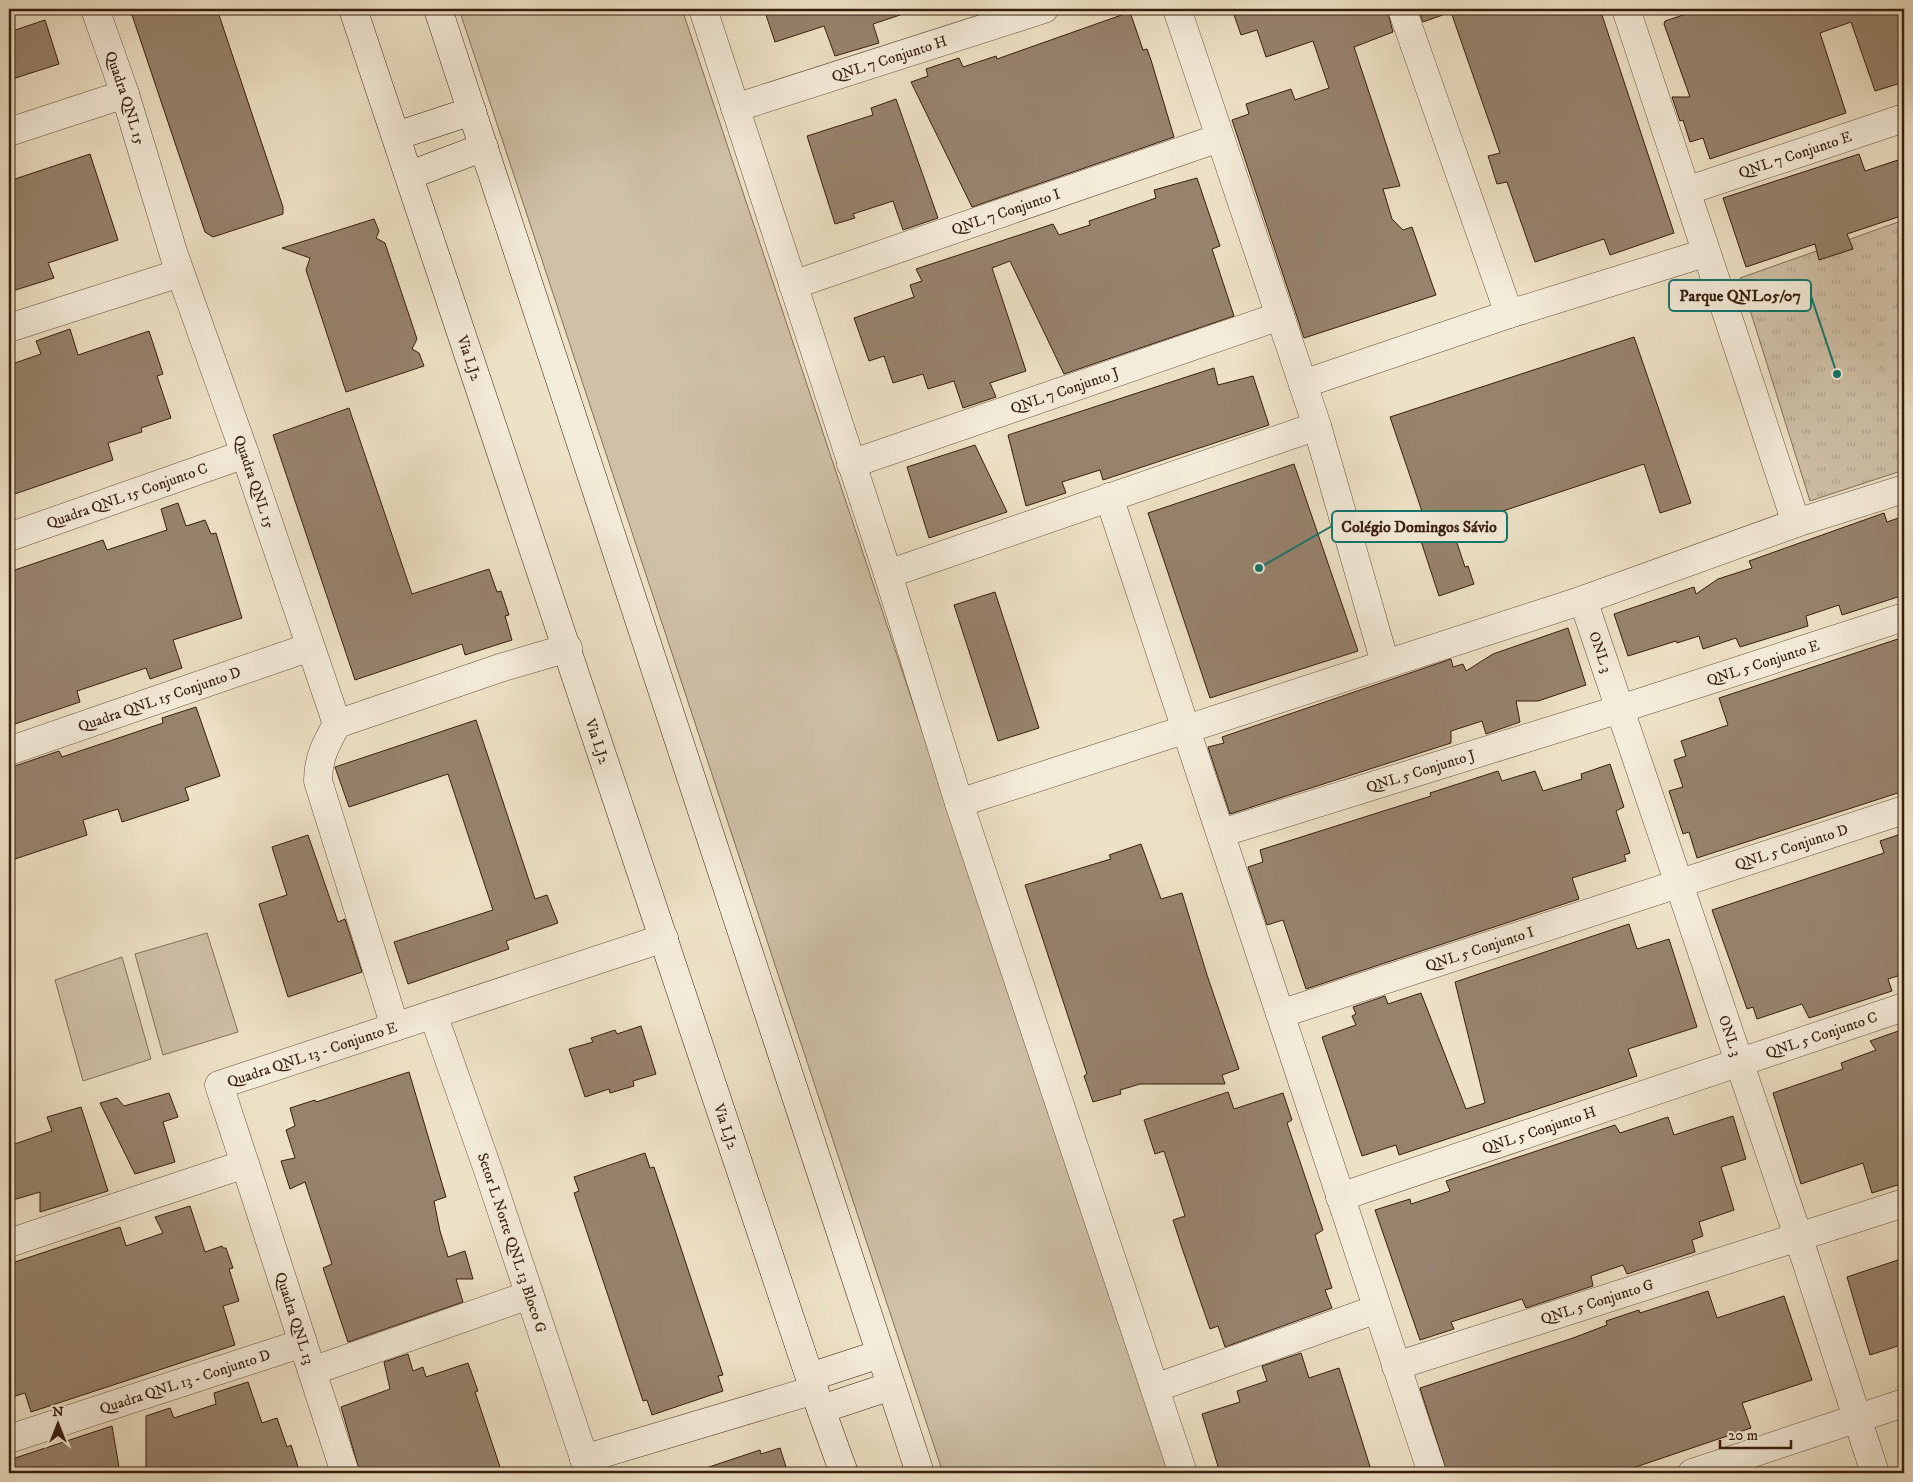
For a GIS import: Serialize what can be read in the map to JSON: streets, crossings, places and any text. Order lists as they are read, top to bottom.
{
  "streets": {
    "street": [
      "QNL 7 Conjunto H",
      "Quadra QNL 15",
      "QNL 7 Conjunto E",
      "QNL 7 Conjunto I",
      "Via LJ2",
      "QNL 7 Conjunto J",
      "Quadra QNL 15 Conjunto C",
      "ONL 3",
      "QNL 5 Conjunto E",
      "Quadra QNL 15 Conjunto D",
      "QNL 5 Conjunto J",
      "QNL 5 Conjunto D",
      "QNL 5 Conjunto I",
      "QNL 5 Conjunto C",
      "Quadra QNL 13 - Conjunto E",
      "QNL 5 Conjunto H",
      "Setor L Norte QNL 13 Bloco G",
      "QNL 5 Conjunto G",
      "Quadra QNL 13",
      "Quadra QNL 13 - Conjunto D"
    ]
  },
  "crossings": [
    ["Quadra QNL 15", "Quadra QNL 15 Conjunto C"],
    ["Quadra QNL 15", "Quadra QNL 15 Conjunto D"],
    ["Via LJ2", "Quadra QNL 13 - Conjunto E"],
    ["ONL 3", "QNL 5 Conjunto E"],
    ["ONL 3", "QNL 5 Conjunto J"],
    ["ONL 3", "QNL 5 Conjunto D"],
    ["ONL 3", "QNL 5 Conjunto I"],
    ["ONL 3", "QNL 5 Conjunto C"],
    ["ONL 3", "QNL 5 Conjunto H"],
    ["ONL 3", "QNL 5 Conjunto G"],
    ["QNL 5 Conjunto E", "QNL 5 Conjunto J"],
    ["QNL 5 Conjunto D", "QNL 5 Conjunto I"],
    ["QNL 5 Conjunto C", "QNL 5 Conjunto H"],
    ["Quadra QNL 13 - Conjunto E", "Setor L Norte QNL 13 Bloco G"],
    ["Quadra QNL 13 - Conjunto E", "Quadra QNL 13"],
    ["Quadra QNL 13", "Quadra QNL 13 - Conjunto D"]
  ],
  "places": ["Parque QNL05/07", "Colégio Domingos Sávio"],
  "scale_bar": "20 m",
  "north": "top"
}
